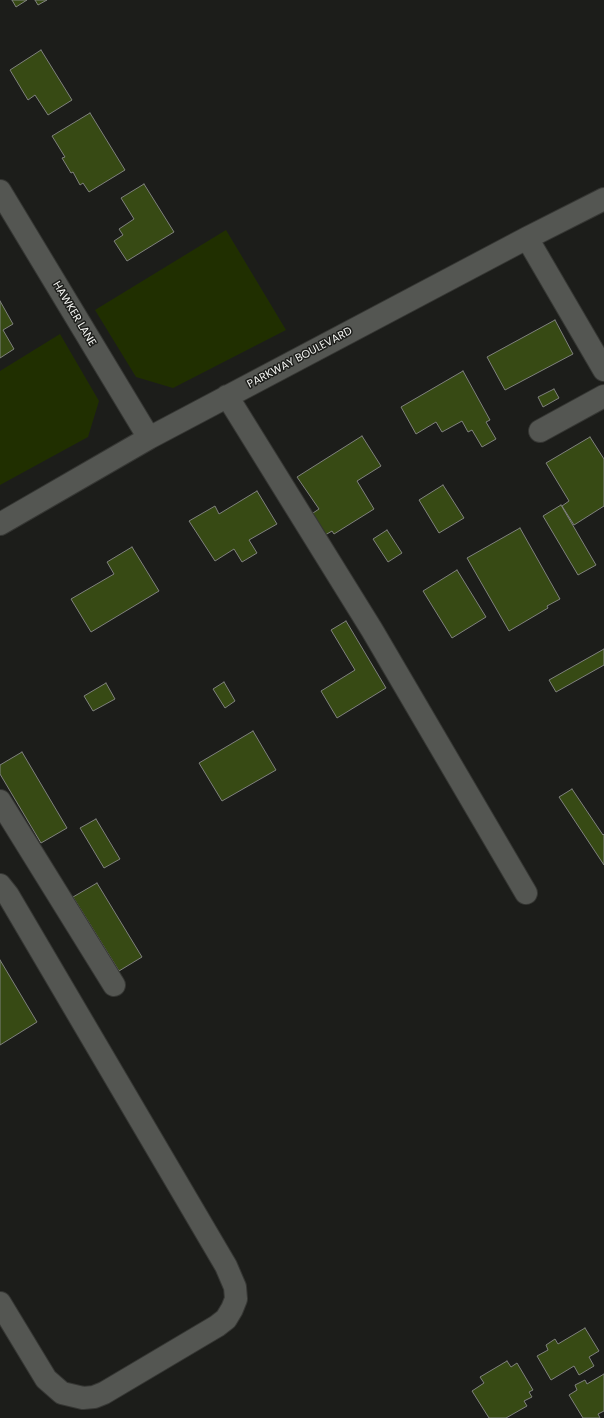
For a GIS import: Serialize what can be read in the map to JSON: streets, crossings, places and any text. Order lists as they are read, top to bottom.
{
  "streets": {
    "street": ["HAWKER LANE", "PARKWAY BOULEVARD"]
  },
  "crossings": [
    ["HAWKER LANE", "PARKWAY BOULEVARD"]
  ]
}
